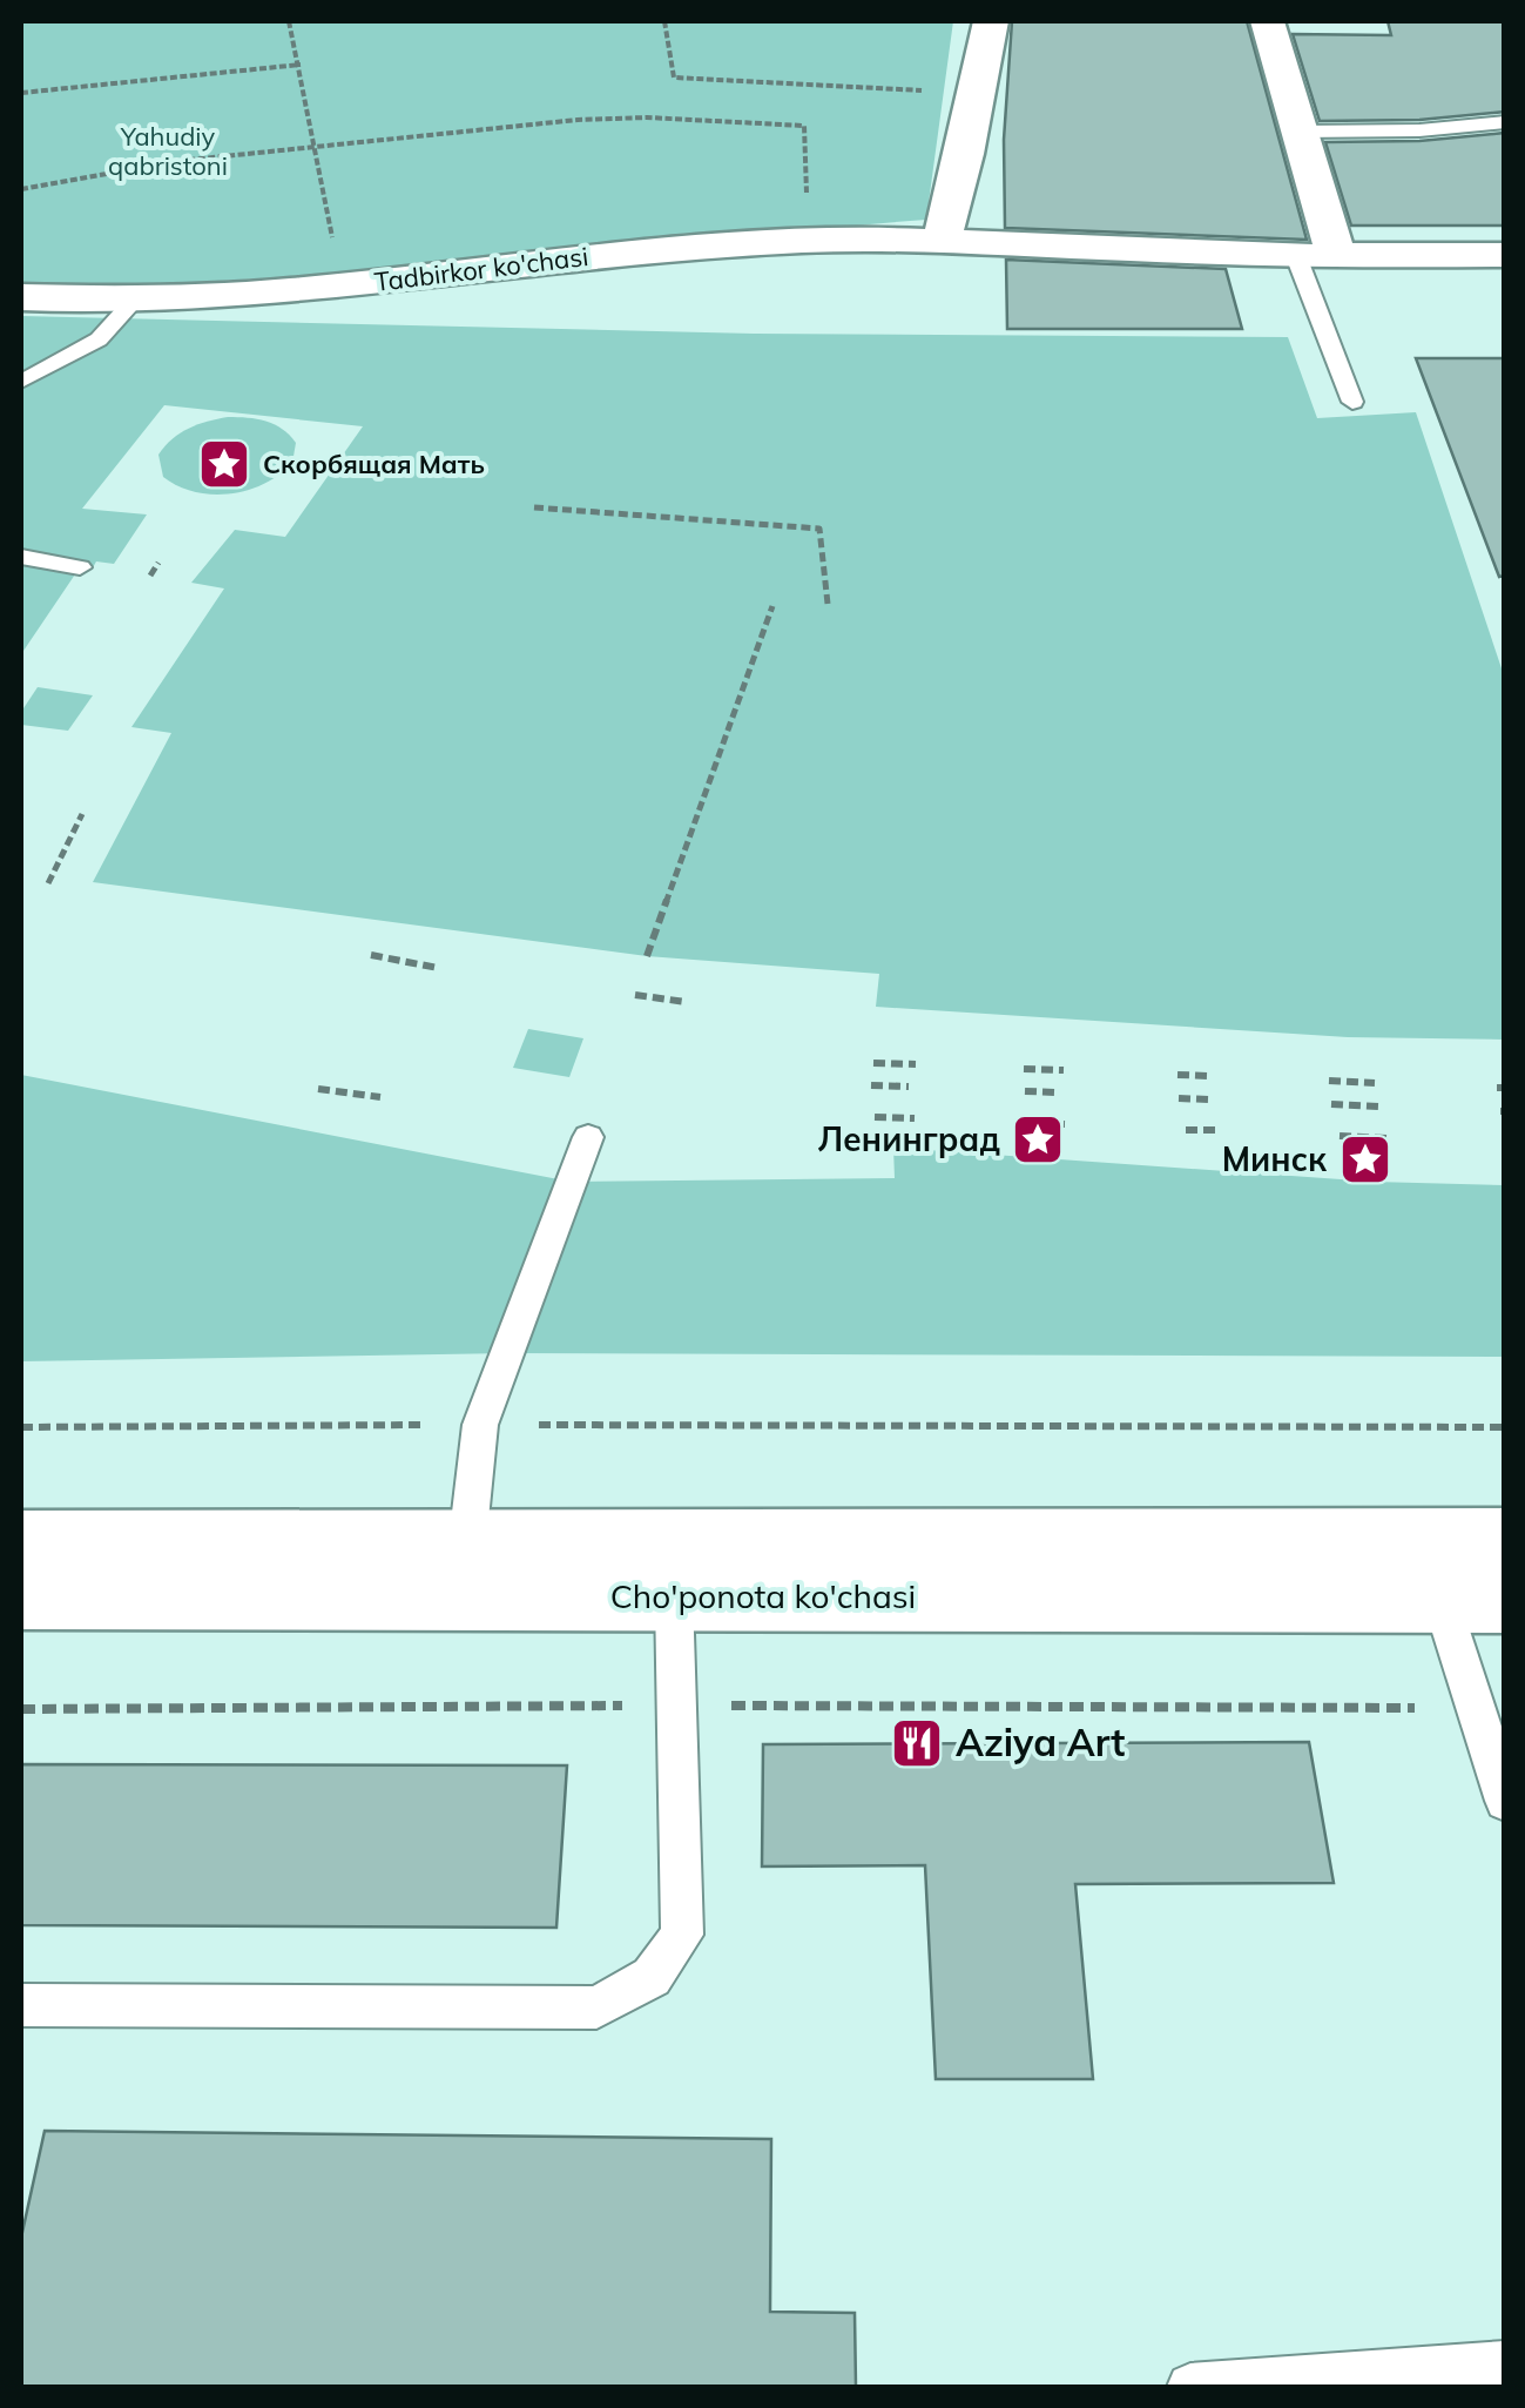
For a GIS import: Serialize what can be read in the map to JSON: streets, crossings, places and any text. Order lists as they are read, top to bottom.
{
  "streets": {
    "street": ["Tadbirkor ko'chasi", "Cho'ponota ko'chasi"]
  },
  "parks": ["Yahudiy qabristoni"],
  "places": {
    "place": ["Скорбящая Мать", "Ленинград", "Минск"],
    "restaurant": ["Aziya Art"]
  }
}
